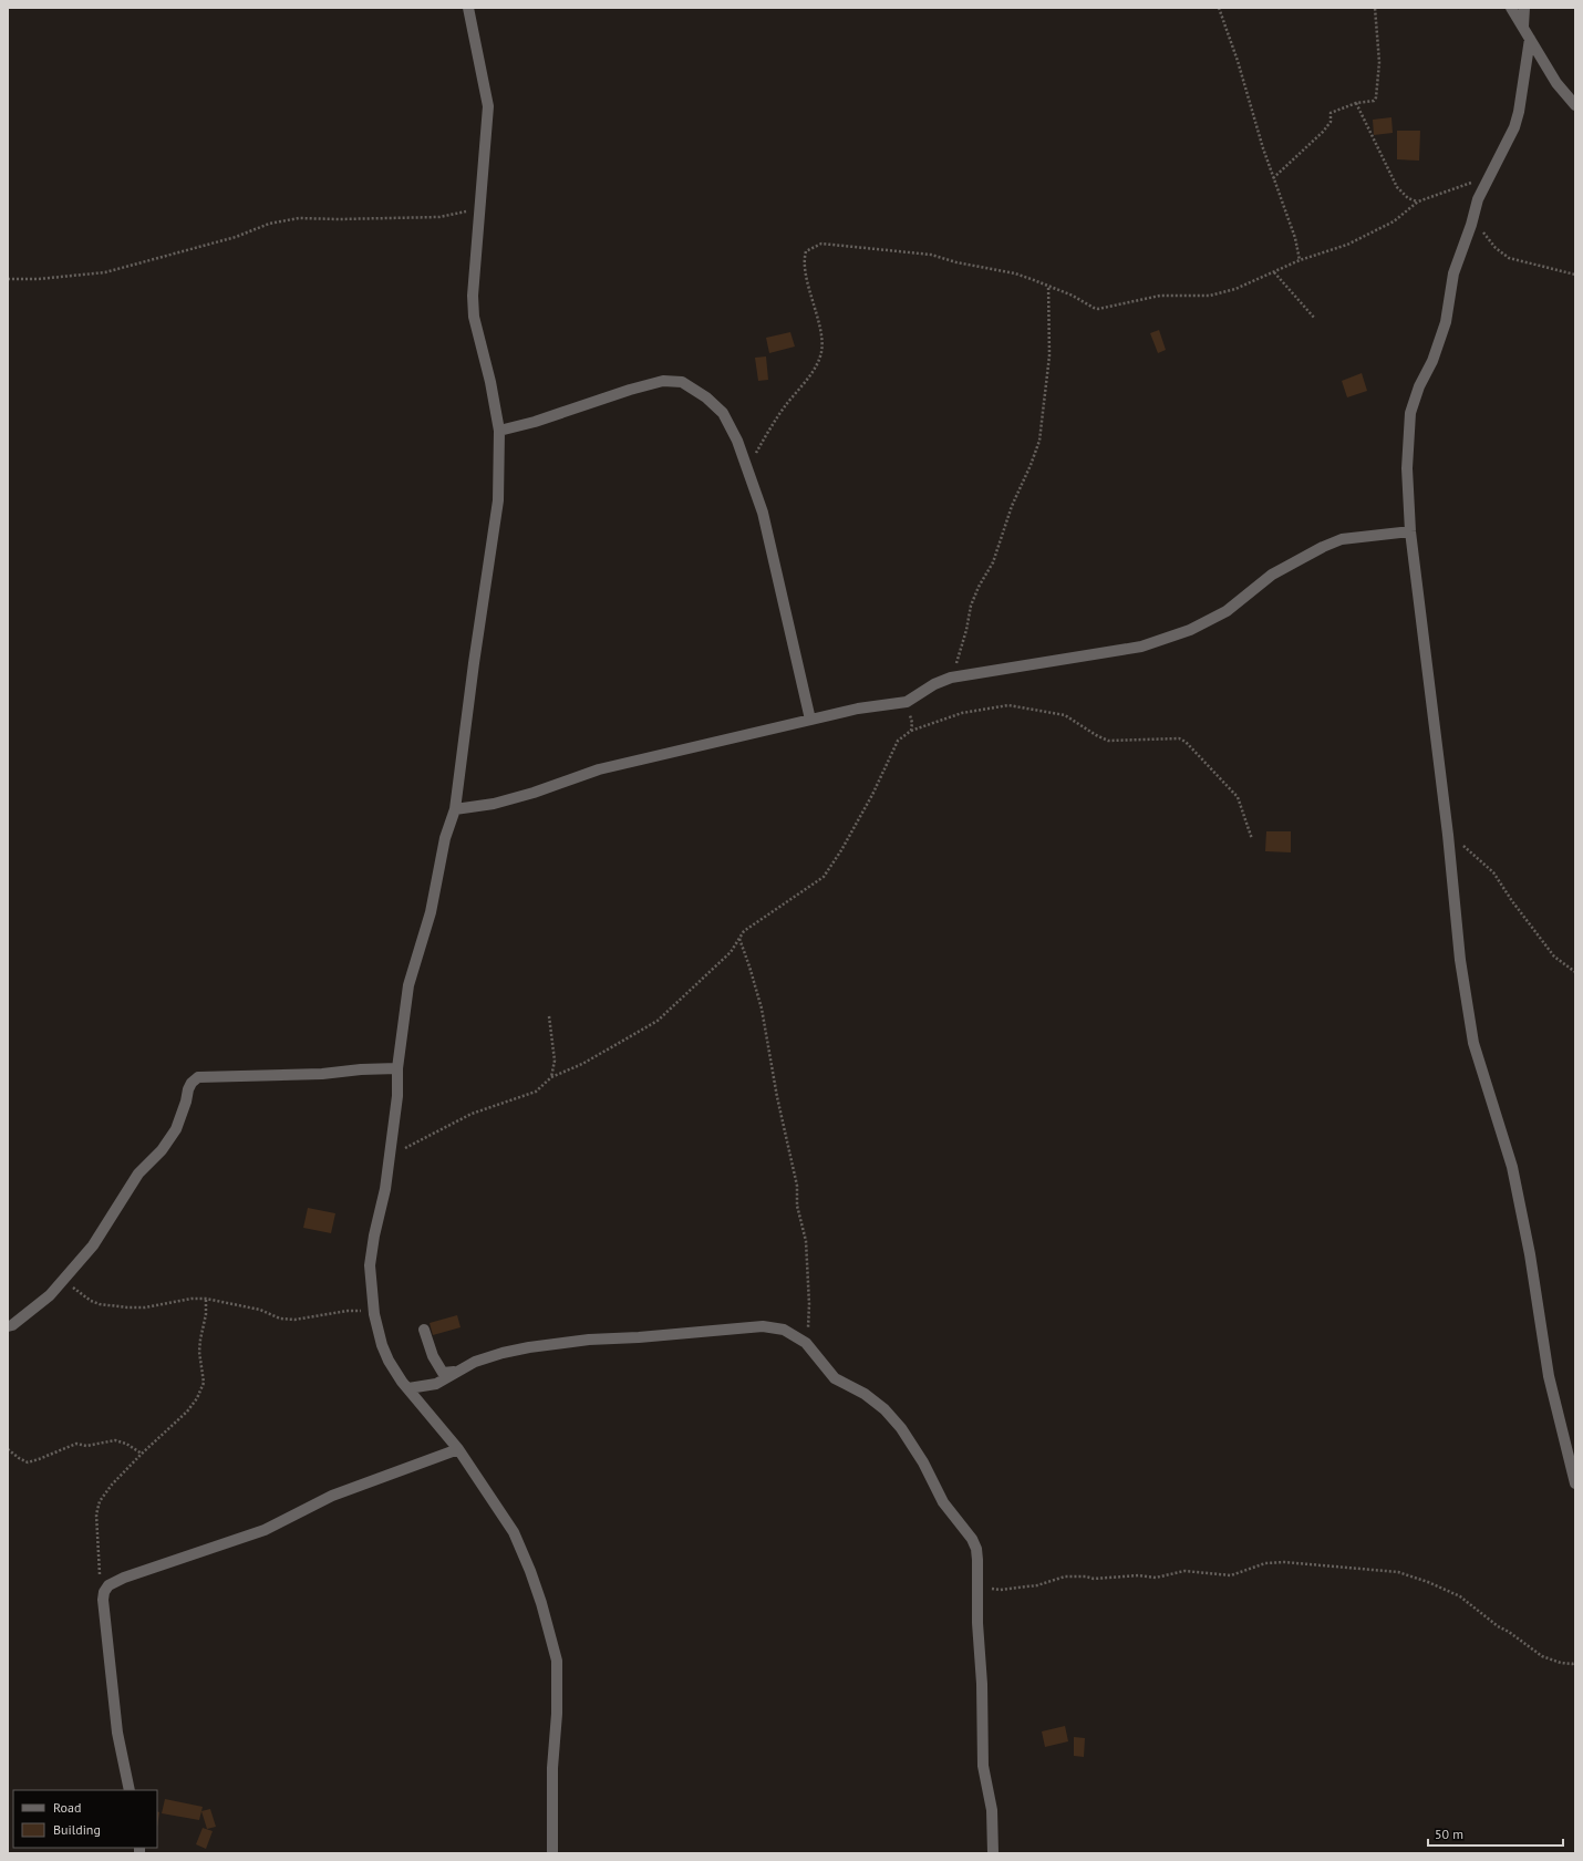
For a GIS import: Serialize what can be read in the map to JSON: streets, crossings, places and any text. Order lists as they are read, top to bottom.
{
  "legend": ["Road", "Building"],
  "scale_bar": "50 m"
}
